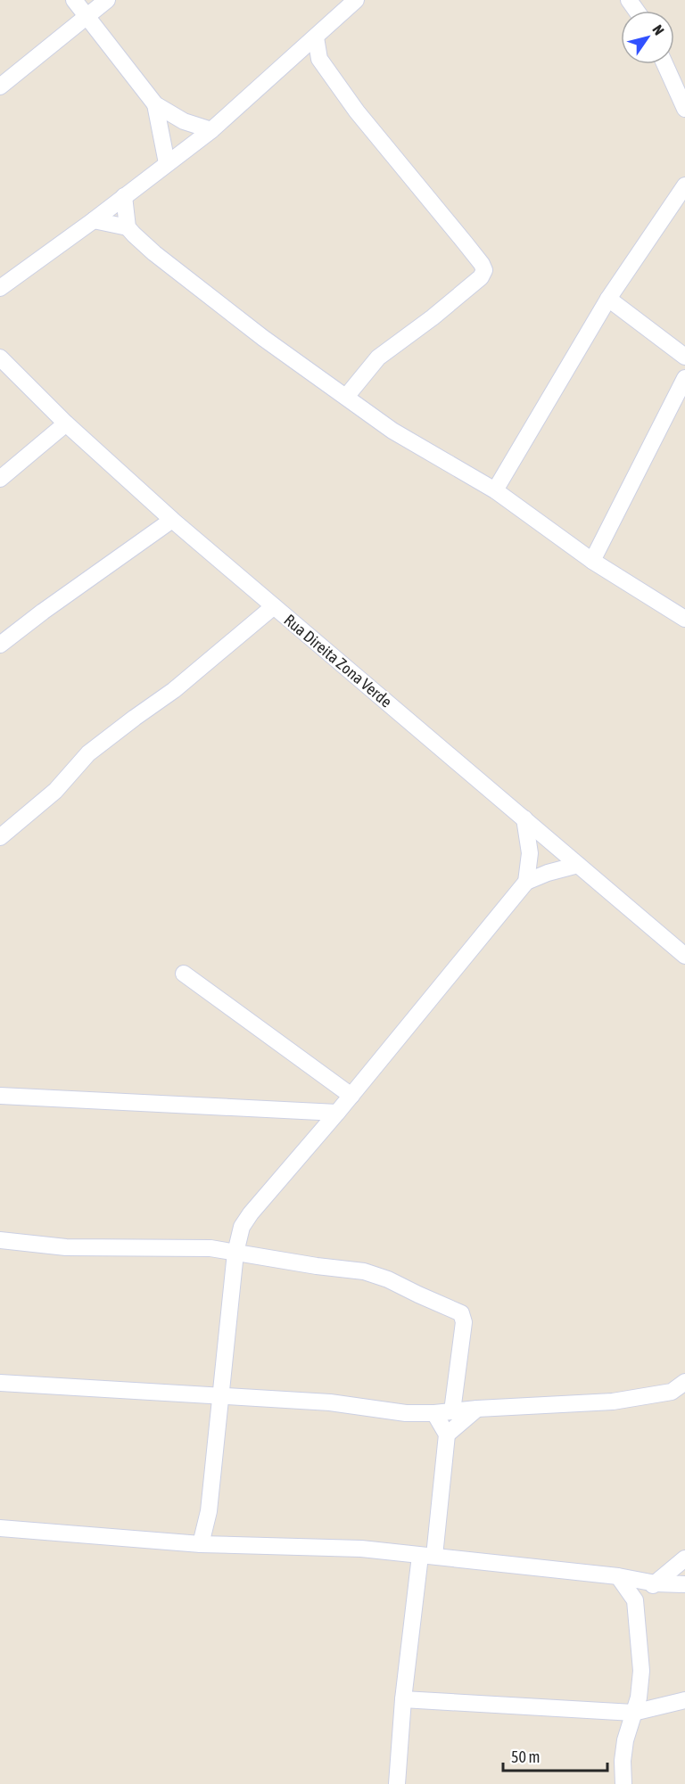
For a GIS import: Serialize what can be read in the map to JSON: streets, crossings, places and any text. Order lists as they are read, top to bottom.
{
  "streets": {
    "street": ["Rua Direita Zona Verde"]
  },
  "scale_bar": "50 m",
  "north": "top right"
}
